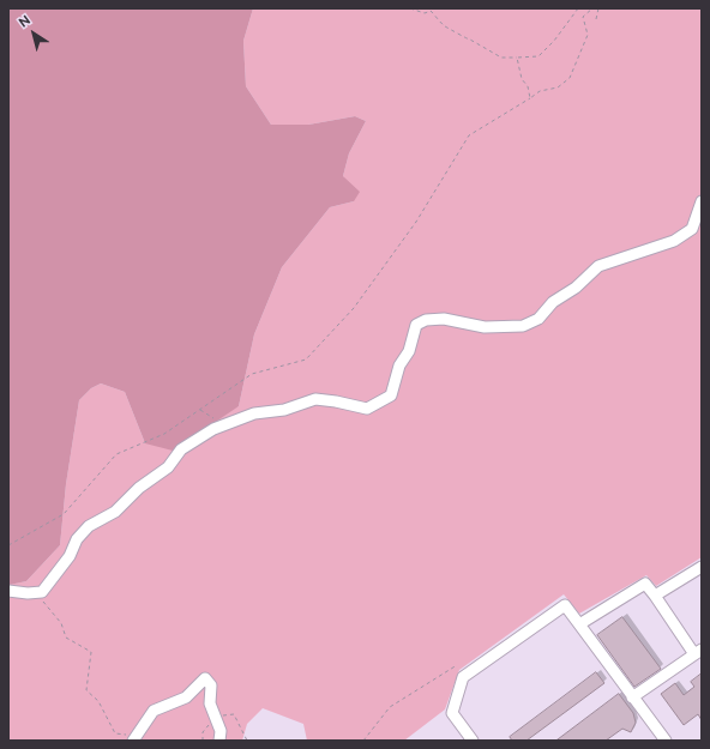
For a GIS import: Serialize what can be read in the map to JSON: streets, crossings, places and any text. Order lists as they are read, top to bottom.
{
  "north": "top left"
}
